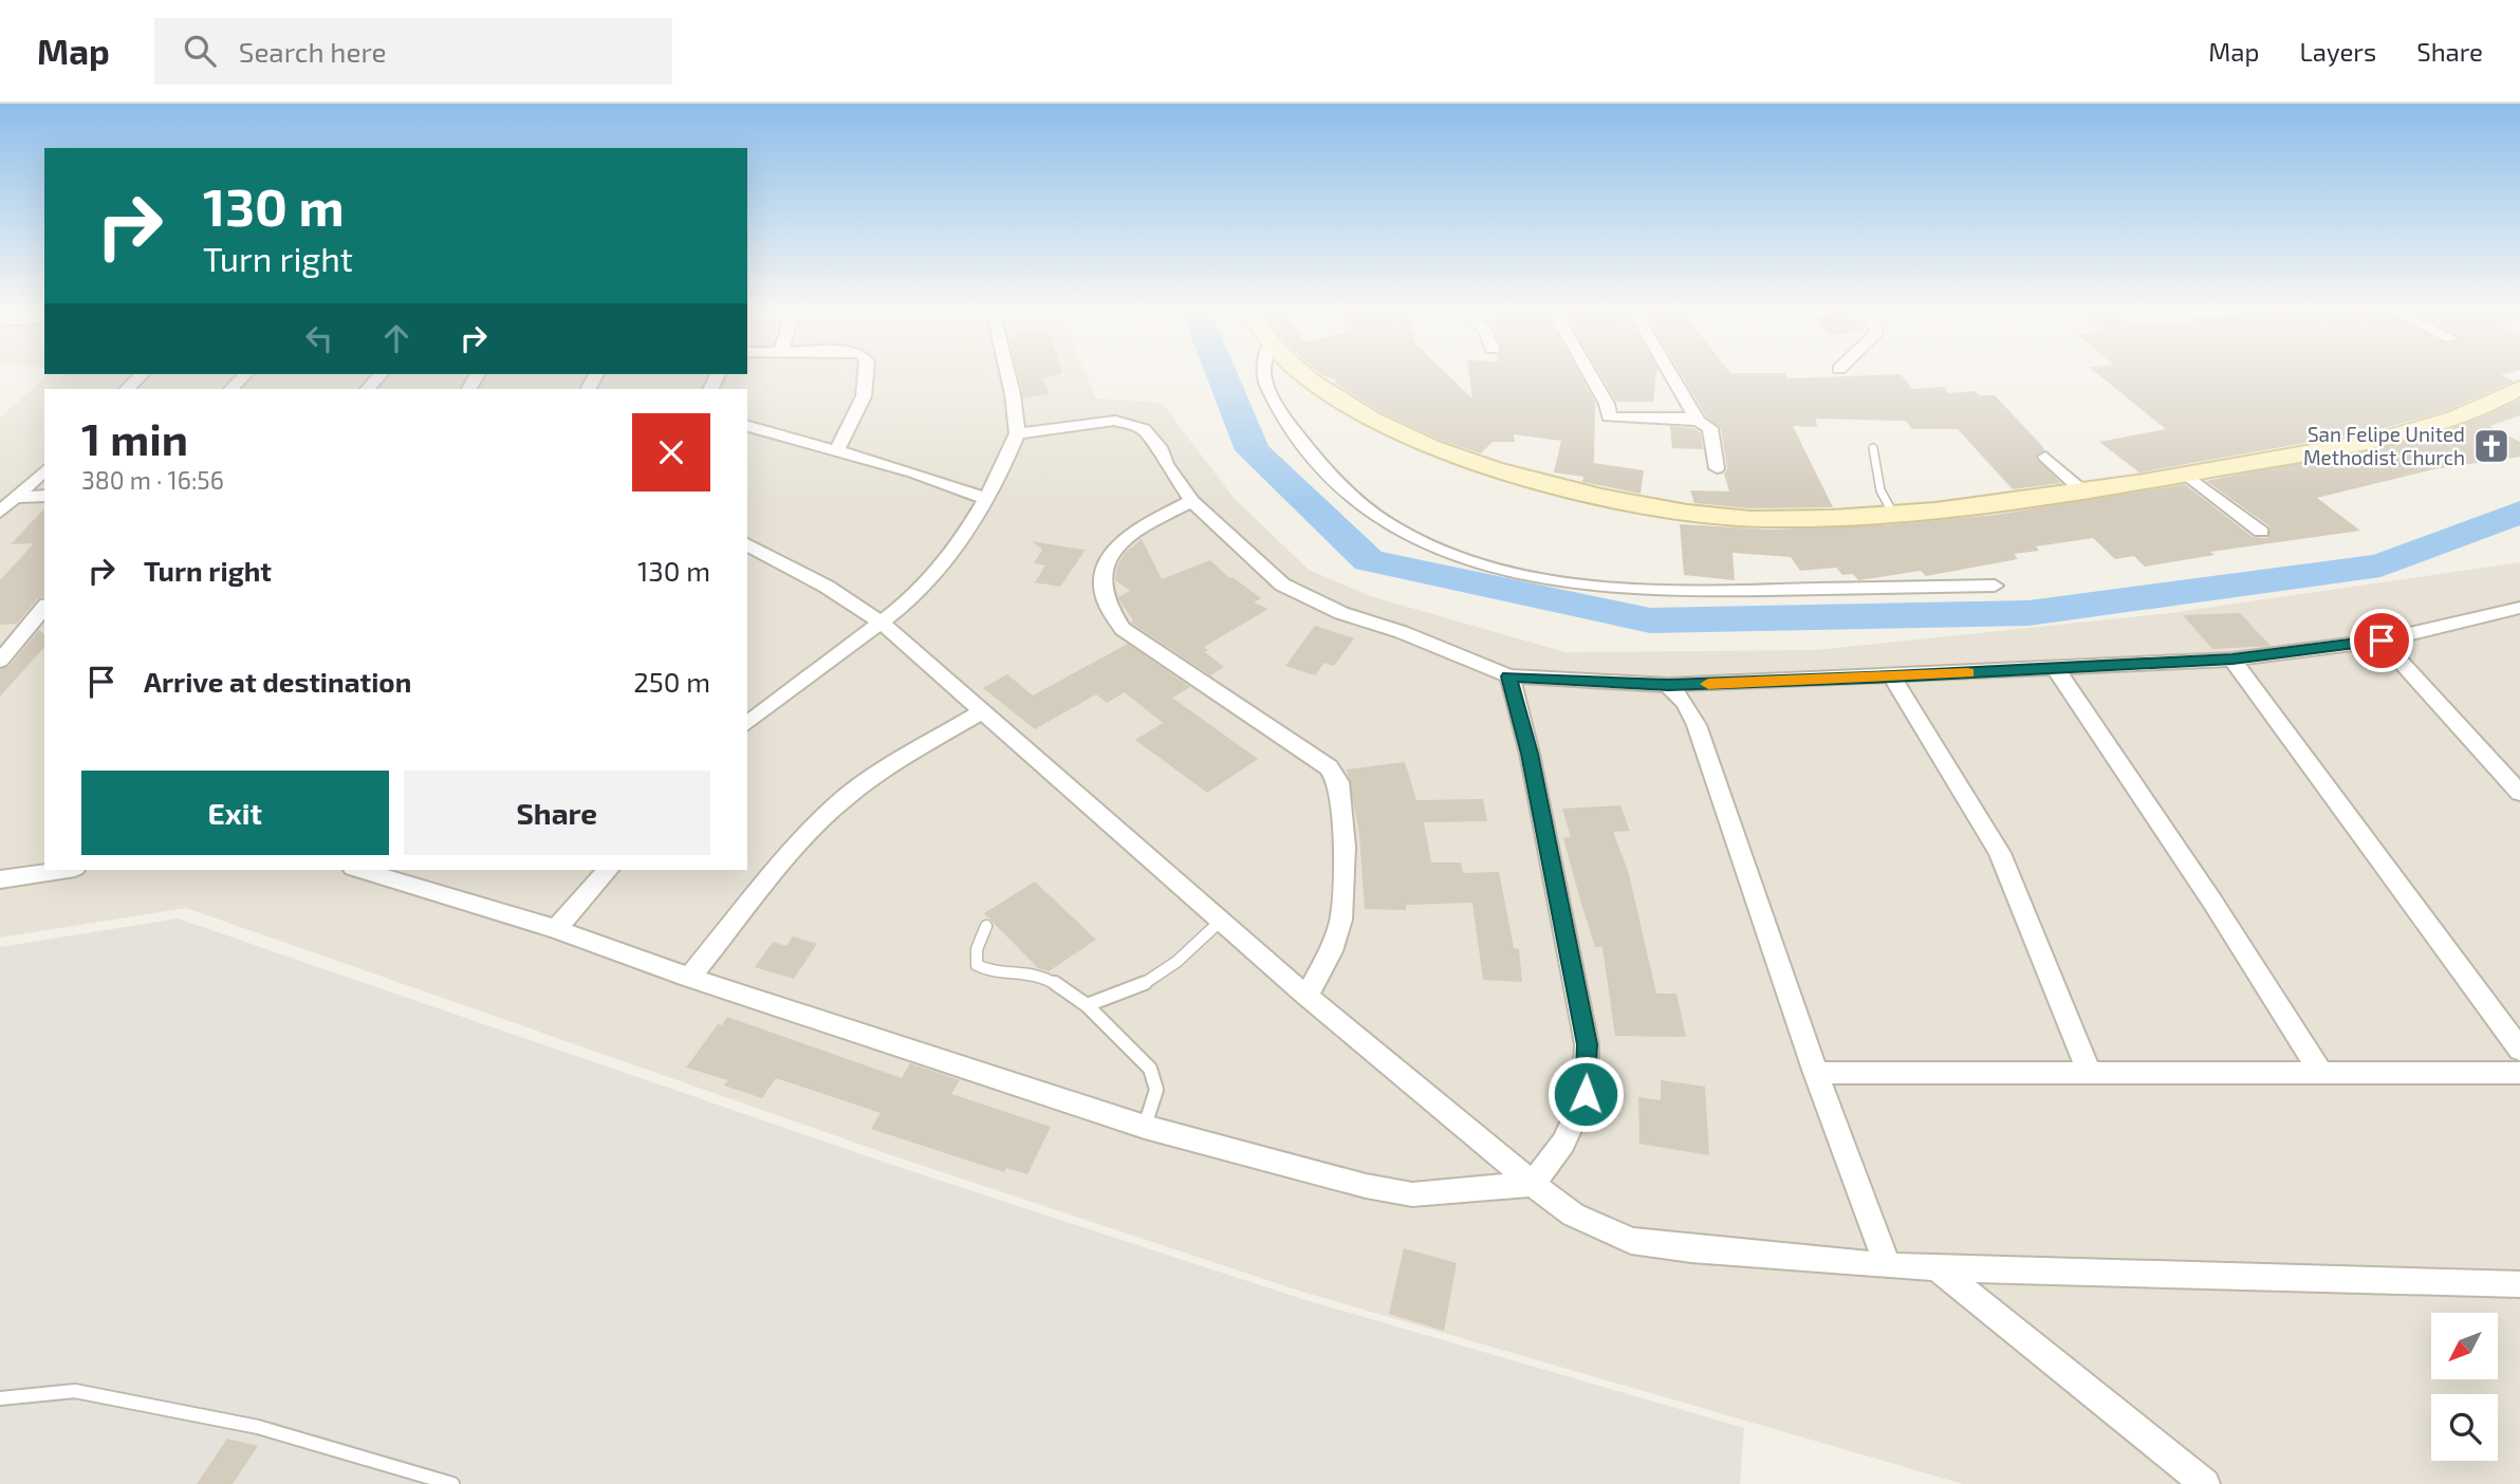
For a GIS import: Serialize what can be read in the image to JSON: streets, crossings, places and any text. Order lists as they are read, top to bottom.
{
  "places": {
    "church": ["San Felipe United Methodist Church"]
  },
  "north": "bottom left",
  "page": {
    "header": "Map",
    "search": "Search here",
    "nav": ["Map", "Layers", "Share"],
    "turn": ["130 m", "Turn right"],
    "heading": ["1 min", "380 m · 16:56"],
    "list": [
      {
        "name": "Turn right",
        "value": "130 m"
      },
      {
        "name": "Arrive at destination",
        "value": "250 m"
      }
    ],
    "buttons": ["Exit", "Share"]
  }
}
